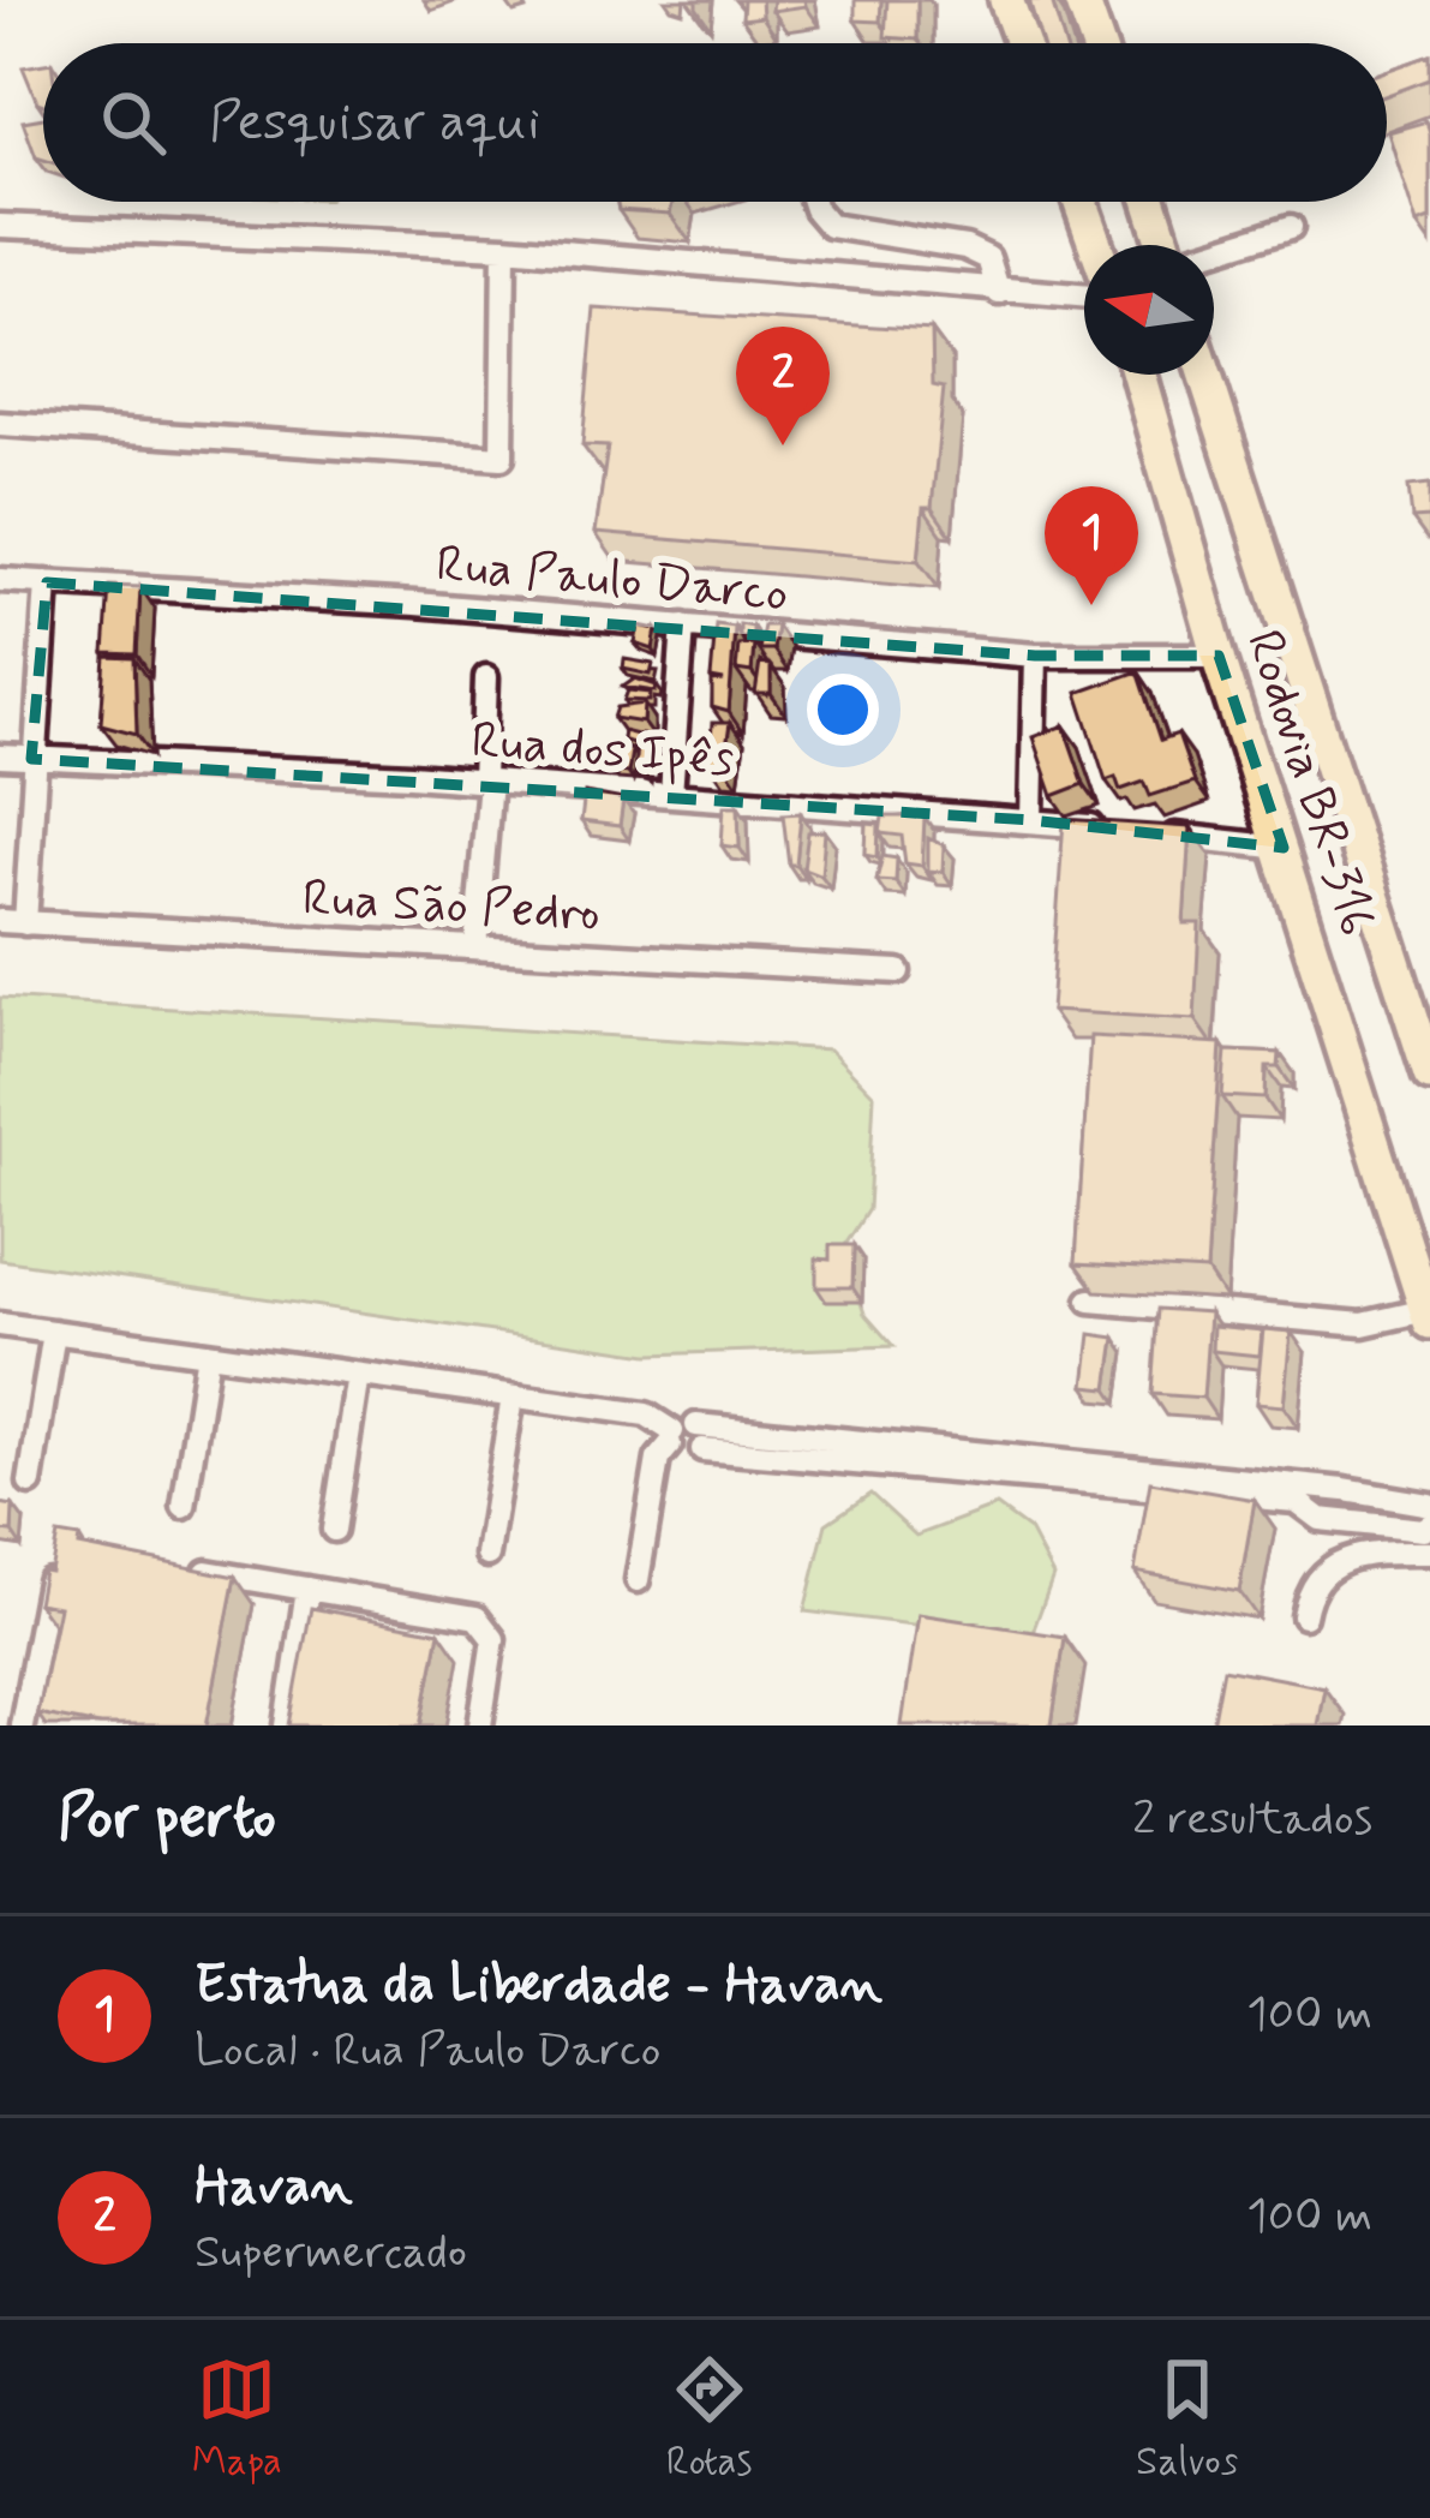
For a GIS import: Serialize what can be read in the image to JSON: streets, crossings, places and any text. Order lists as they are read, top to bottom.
{
  "streets": {
    "highway": ["Rodovia BR-316"],
    "street": ["Rua Paulo Darco", "Rua dos Ipês", "Rua São Pedro"]
  },
  "crossings": [
    ["Rua Paulo Darco", "Rodovia BR-316"]
  ],
  "north": "left",
  "page": {
    "search": "Pesquisar aqui",
    "pins": ["2", "1"],
    "heading": ["Por perto", "2 resultados"],
    "list": [
      {
        "mark": "1",
        "name": "Estatua da Liberdade - Havan",
        "note": "Local · Rua Paulo Darco",
        "value": "100 m"
      },
      {
        "mark": "2",
        "name": "Havan",
        "note": "Supermercado",
        "value": "100 m"
      }
    ],
    "nav": ["Mapa", "Rotas", "Salvos"]
  }
}
